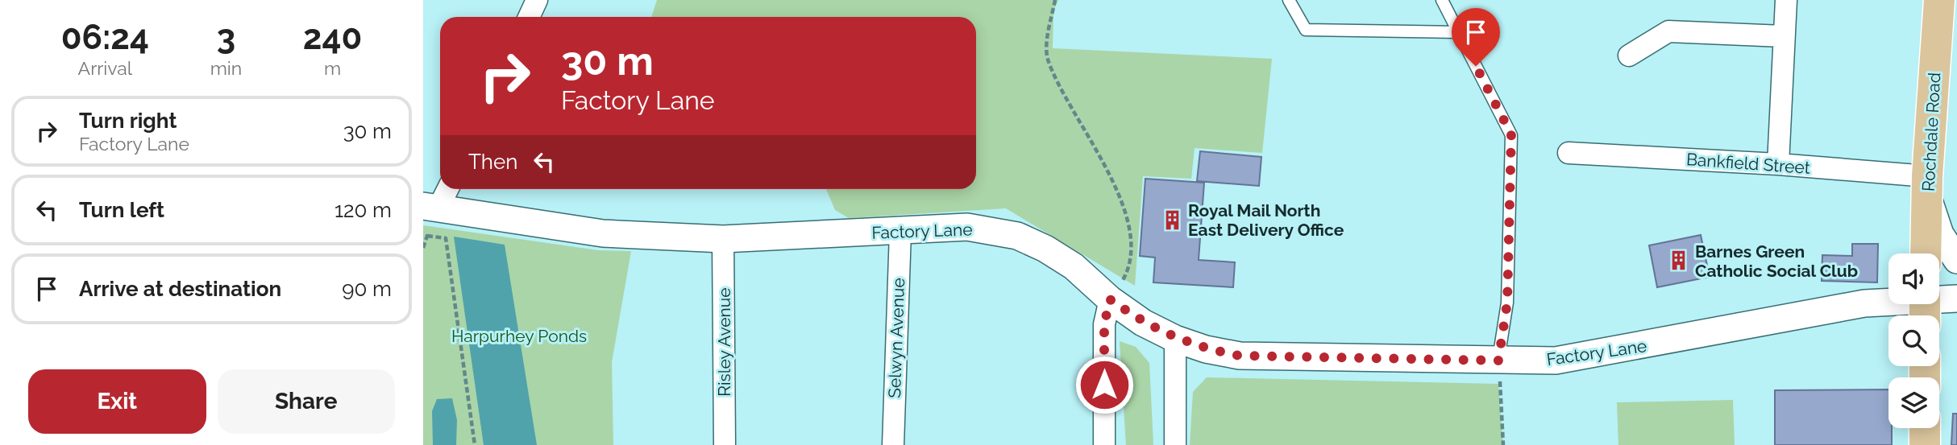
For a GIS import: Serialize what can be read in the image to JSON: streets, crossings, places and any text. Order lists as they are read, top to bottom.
{
  "streets": {
    "main road": ["Rochdale Road"],
    "street": [
      "Bankfield Street",
      "Factory Lane",
      "Selwyn Avenue",
      "Risley Avenue"
    ]
  },
  "crossings": [
    ["Rochdale Road", "Bankfield Street"],
    ["Factory Lane", "Selwyn Avenue"],
    ["Factory Lane", "Risley Avenue"]
  ],
  "parks": ["Harpurhey Ponds"],
  "places": {
    "building": ["Royal Mail North East Delivery Office", "Barnes Green Catholic Social Club"]
  },
  "page": {
    "eta": [
      "06:24",
      "Arrival",
      "3",
      "min",
      "240",
      "m"
    ],
    "turn": ["30 m", "Factory Lane"],
    "list": [
      {
        "name": "Turn right",
        "note": "Factory Lane",
        "value": "30 m"
      },
      {
        "name": "Turn left",
        "value": "120 m"
      },
      {
        "name": "Arrive at destination",
        "value": "90 m"
      }
    ],
    "then": "Then",
    "buttons": ["Exit", "Share"]
  }
}
